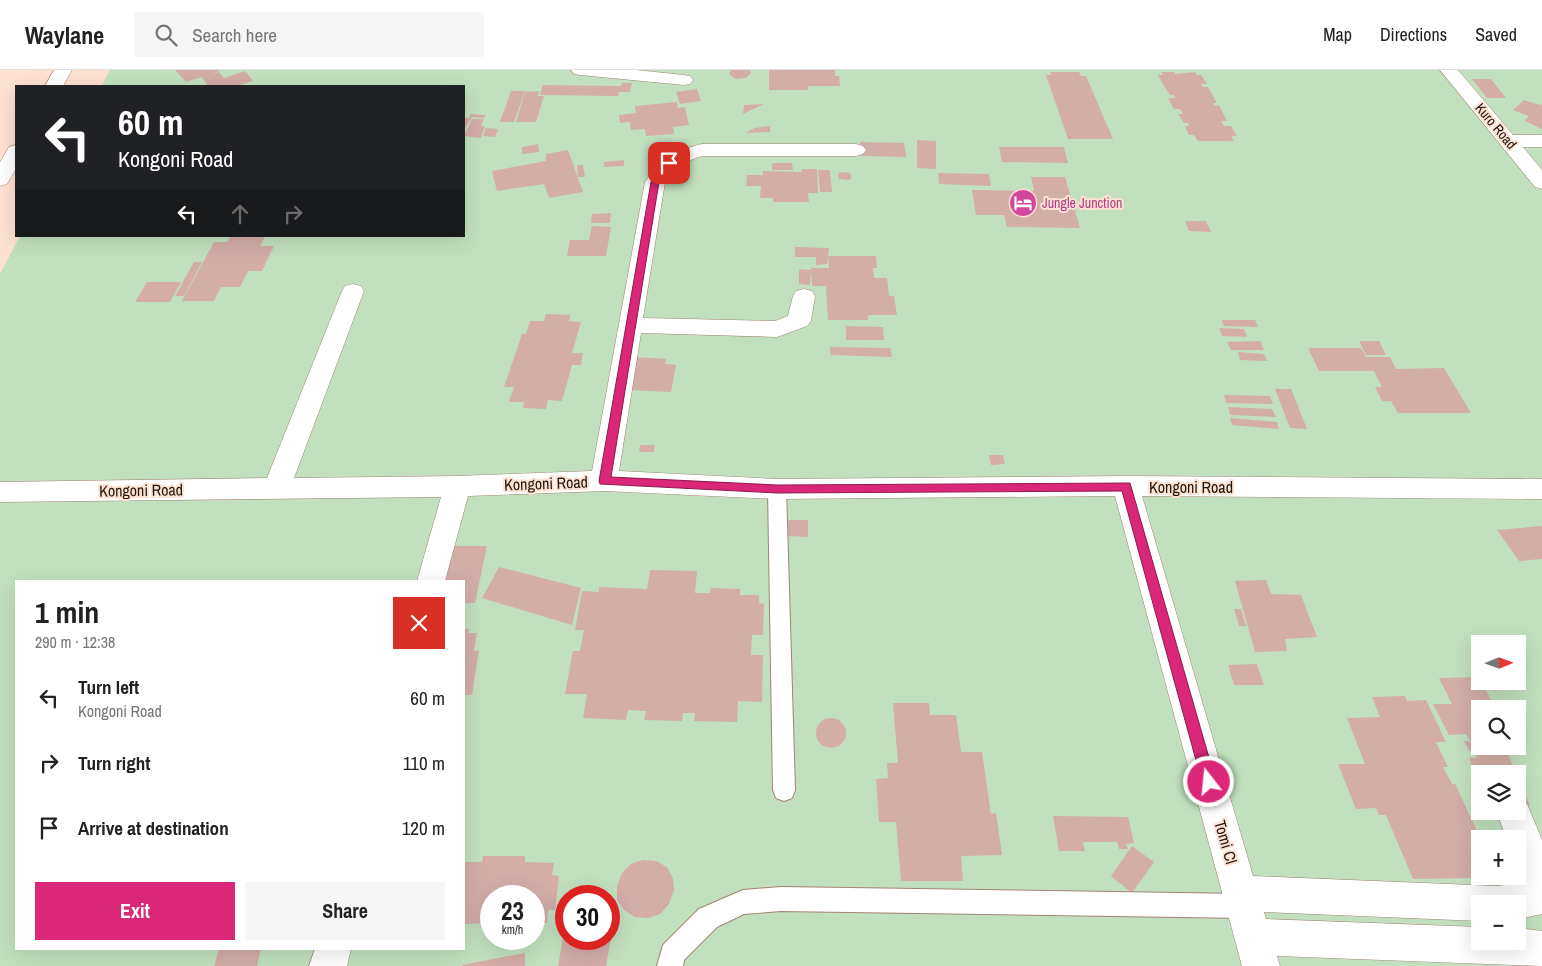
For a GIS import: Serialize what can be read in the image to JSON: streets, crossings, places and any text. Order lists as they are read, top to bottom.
{
  "streets": {
    "street": ["Kuro Road", "Kongoni Road", "Tomi Cl"]
  },
  "crossings": [
    ["Kongoni Road", "Tomi Cl"]
  ],
  "places": {
    "hotel": ["Jungle Junction"]
  },
  "north": "right",
  "page": {
    "header": "Waylane",
    "search": "Search here",
    "nav": ["Map", "Directions", "Saved"],
    "turn": ["60 m", "Kongoni Road"],
    "heading": ["1 min", "290 m · 12:38"],
    "map_buttons": ["+", "−"],
    "list": [
      {
        "name": "Turn left",
        "note": "Kongoni Road",
        "value": "60 m"
      },
      {
        "name": "Turn right",
        "value": "110 m"
      },
      {
        "name": "Arrive at destination",
        "value": "120 m"
      }
    ],
    "buttons": ["Exit", "Share"],
    "speed": "23 km/h",
    "limit": "30"
  }
}
